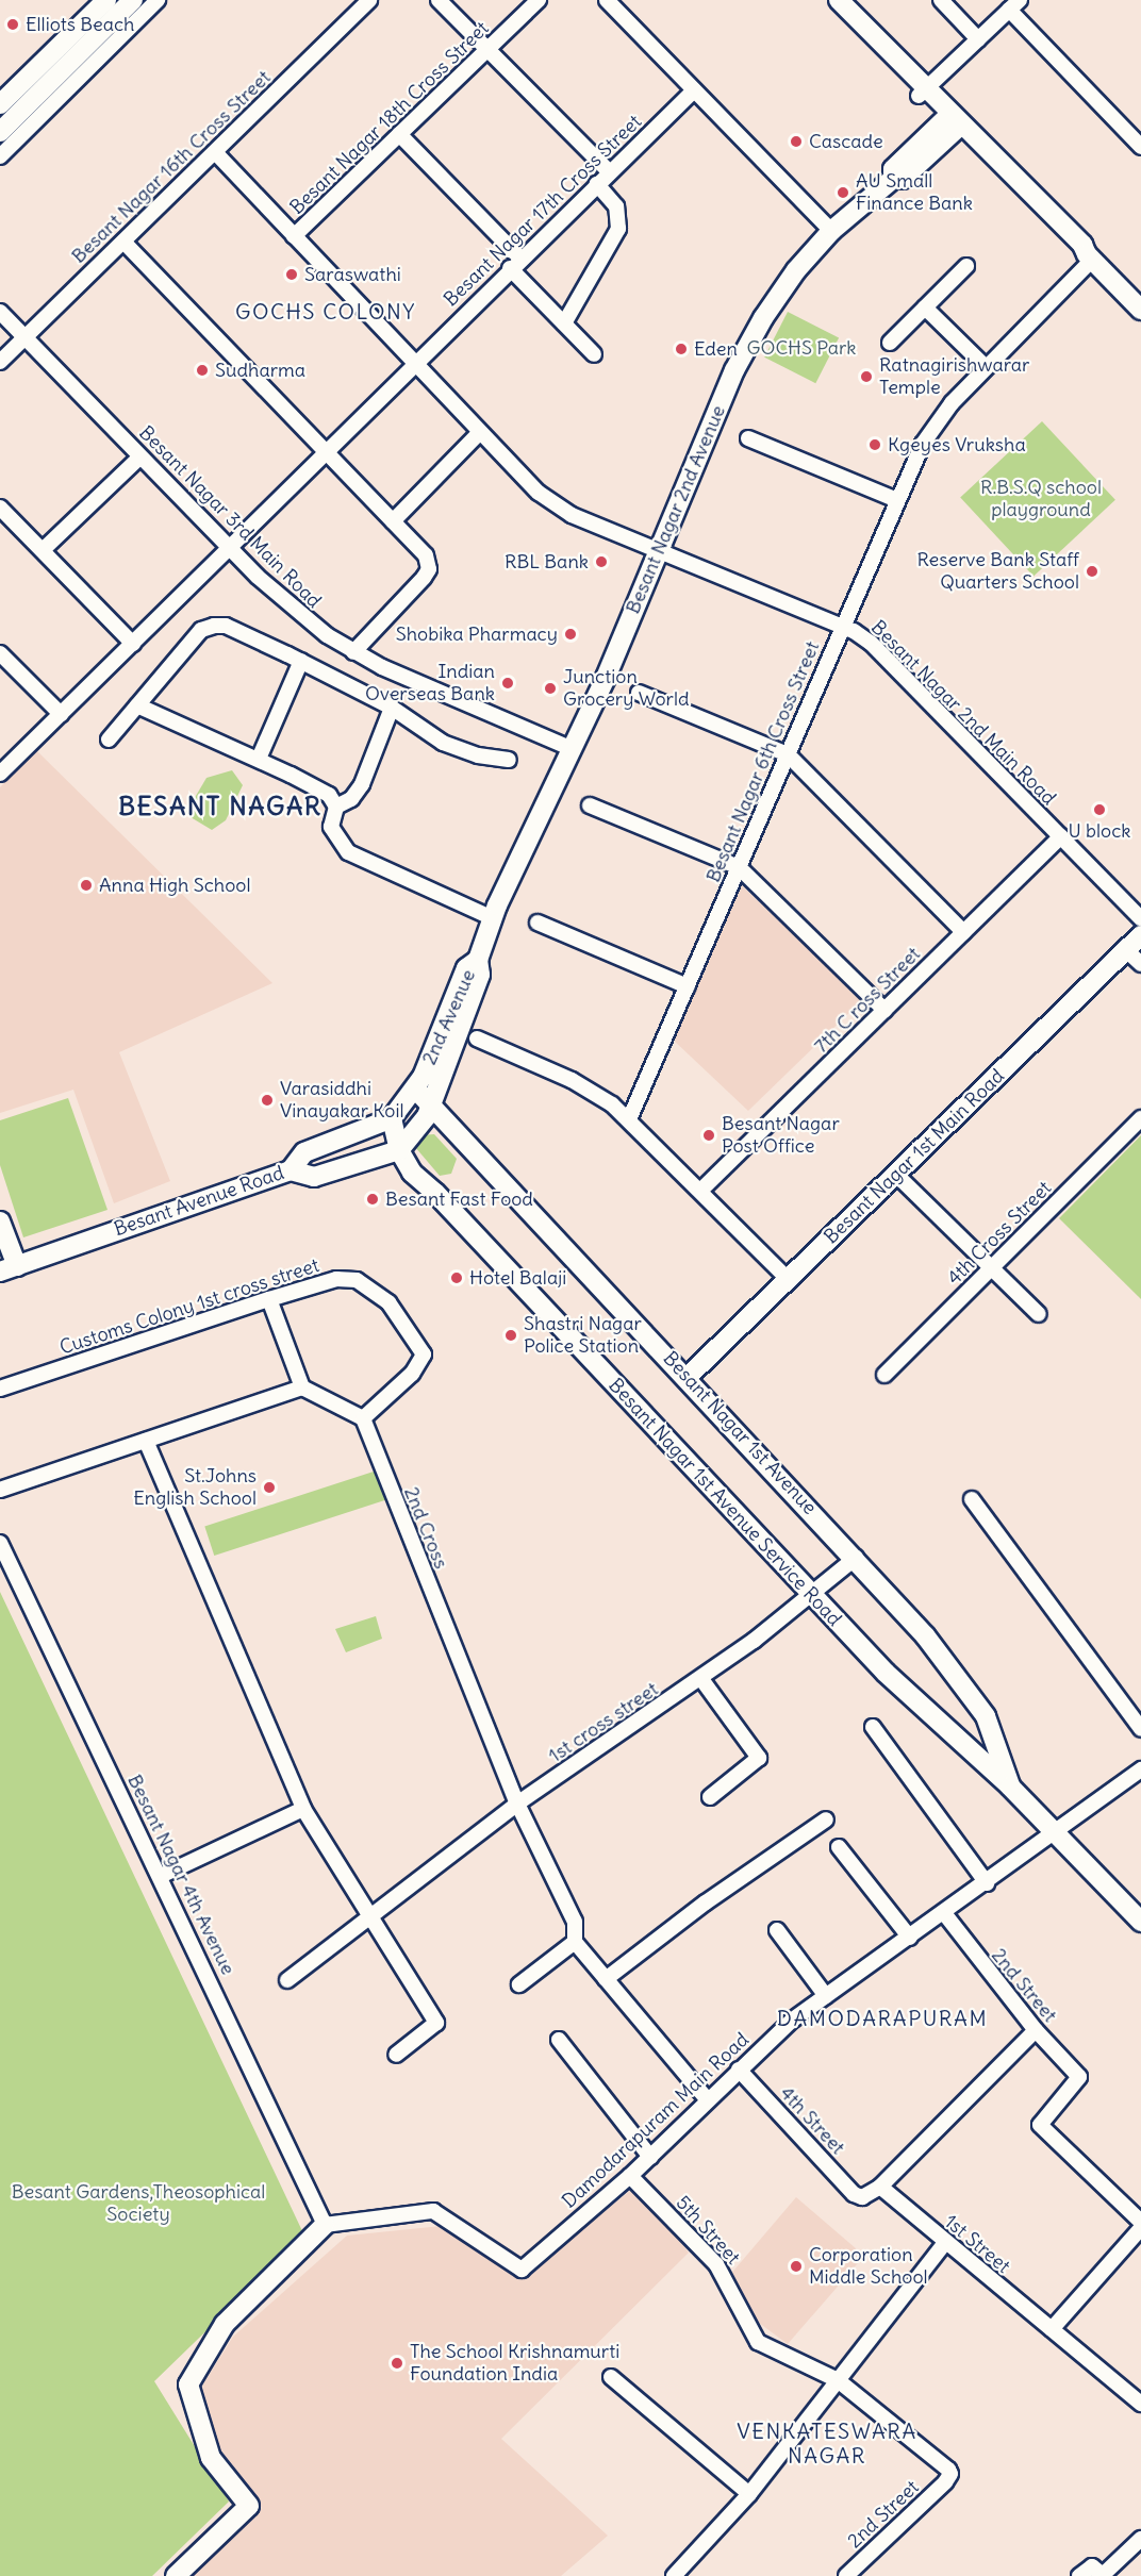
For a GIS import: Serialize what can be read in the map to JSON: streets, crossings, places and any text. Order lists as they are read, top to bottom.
{
  "streets": {
    "street": [
      "Besant Nagar 18th Cross Street",
      "Besant Nagar 16th Cross Street",
      "Besant Nagar 17th Cross Street",
      "Besant Nagar 2nd Avenue",
      "Besant Nagar 3rd Main Road",
      "Besant Nagar 2nd Main Road",
      "Besant Nagar 6th Cross Street",
      "7th C ross Street",
      "2nd Avenue",
      "Besant Nagar 1st Main Road",
      "Besant Avenue Road",
      "4th Cross Street",
      "Customs Colony 1st cross street",
      "Besant Nagar 1st Avenue",
      "Besant Nagar 1st Avenue Service Road",
      "2nd Cross",
      "1st cross street",
      "Besant Nagar 4th Avenue",
      "2nd Street",
      "Damodarapuram Main Road",
      "4th Street",
      "5th Street",
      "1st Street"
    ]
  },
  "crossings": [
    ["Besant Nagar 18th Cross Street", "Besant Nagar 2nd Main Road"],
    ["Besant Nagar 16th Cross Street", "Besant Nagar 3rd Main Road"],
    ["Besant Nagar 16th Cross Street", "Besant Nagar 2nd Main Road"],
    ["Besant Nagar 17th Cross Street", "Besant Nagar 3rd Main Road"],
    ["Besant Nagar 17th Cross Street", "Besant Nagar 2nd Main Road"],
    ["Besant Nagar 2nd Avenue", "Besant Nagar 3rd Main Road"],
    ["Besant Nagar 2nd Avenue", "Besant Nagar 2nd Main Road"],
    ["Besant Nagar 2nd Avenue", "2nd Avenue"],
    ["Besant Nagar 2nd Main Road", "Besant Nagar 6th Cross Street"],
    ["Besant Nagar 2nd Main Road", "7th C ross Street"],
    ["2nd Avenue", "Besant Avenue Road"],
    ["2nd Avenue", "Besant Nagar 1st Avenue"],
    ["Besant Nagar 1st Main Road", "Besant Nagar 1st Avenue"],
    ["Customs Colony 1st cross street", "2nd Cross"],
    ["Besant Nagar 1st Avenue", "Besant Nagar 1st Avenue Service Road"],
    ["Besant Nagar 1st Avenue", "1st cross street"],
    ["Besant Nagar 1st Avenue Service Road", "1st cross street"],
    ["Besant Nagar 1st Avenue Service Road", "Damodarapuram Main Road"],
    ["2nd Cross", "1st cross street"],
    ["Besant Nagar 4th Avenue", "Damodarapuram Main Road"],
    ["2nd Street", "Damodarapuram Main Road"],
    ["2nd Street", "5th Street"],
    ["Damodarapuram Main Road", "4th Street"],
    ["Damodarapuram Main Road", "5th Street"],
    ["4th Street", "1st Street"]
  ],
  "districts": [
    "GOCHS COLONY",
    "BESANT NAGAR",
    "DAMODARAPURAM",
    "VENKATESWARA NAGAR"
  ],
  "parks": ["GOCHS Park", "R.B.S.Q school playground", "Besant Gardens,Theosophical Society"],
  "places": [
    "Elliots Beach",
    "Cascade",
    "AU Small Finance Bank",
    "Saraswathi",
    "Eden",
    "Sudharma",
    "Ratnagirishwarar Temple",
    "Kgeyes Vruksha",
    "RBL Bank",
    "Reserve Bank Staff Quarters School",
    "Shobika Pharmacy",
    "Indian Overseas Bank",
    "Junction Grocery World",
    "U block",
    "Anna High School",
    "Varasiddhi Vinayakar Koil",
    "Besant Nagar Post Office",
    "Besant Fast Food",
    "Hotel Balaji",
    "Shastri Nagar Police Station",
    "St.Johns English School",
    "Corporation Middle School",
    "The School Krishnamurti Foundation India"
  ]
}
